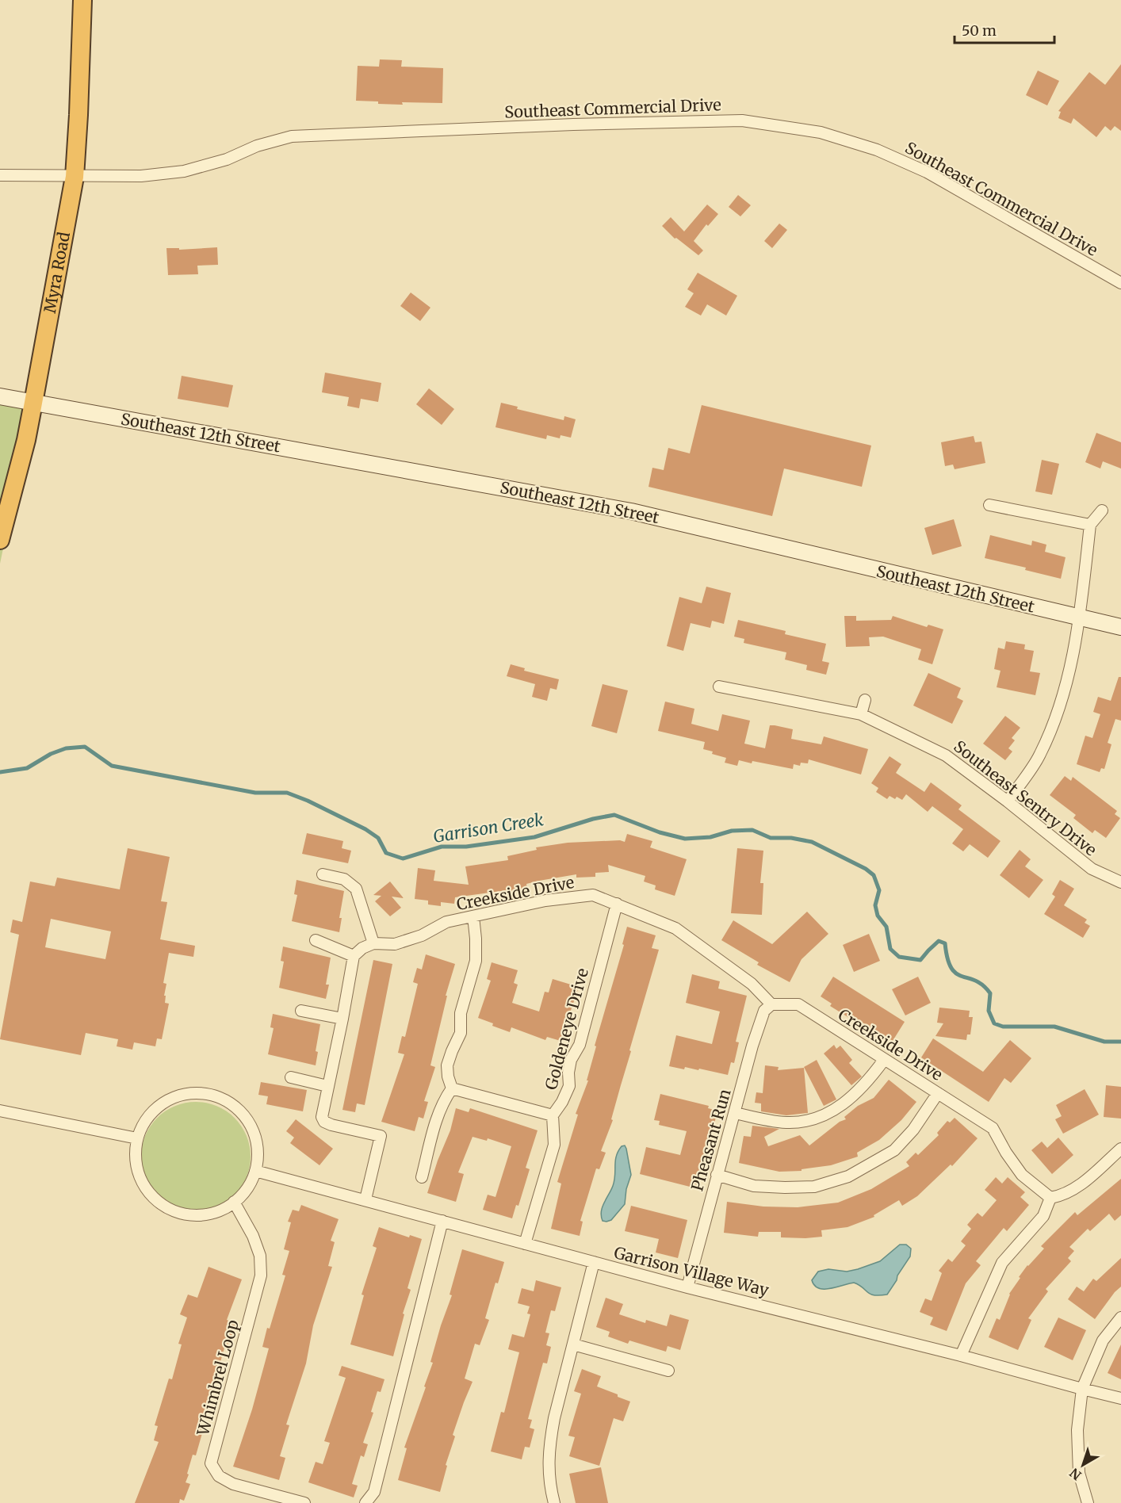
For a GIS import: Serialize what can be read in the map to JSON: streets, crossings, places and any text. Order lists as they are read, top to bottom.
{
  "streets": {
    "highway": ["Myra Road"],
    "main road": ["Southeast 12th Street"],
    "street": [
      "Southeast Commercial Drive",
      "Southeast Sentry Drive",
      "Creekside Drive",
      "Goldeneye Drive",
      "Pheasant Run",
      "Garrison Village Way",
      "Whimbrel Loop"
    ]
  },
  "crossings": [
    ["Southeast Commercial Drive", "Myra Road"],
    ["Myra Road", "Southeast 12th Street"],
    ["Creekside Drive", "Goldeneye Drive"],
    ["Creekside Drive", "Pheasant Run"],
    ["Pheasant Run", "Garrison Village Way"],
    ["Garrison Village Way", "Whimbrel Loop"]
  ],
  "water": ["Garrison Creek"],
  "scale_bar": "50 m",
  "north": "bottom left"
}
